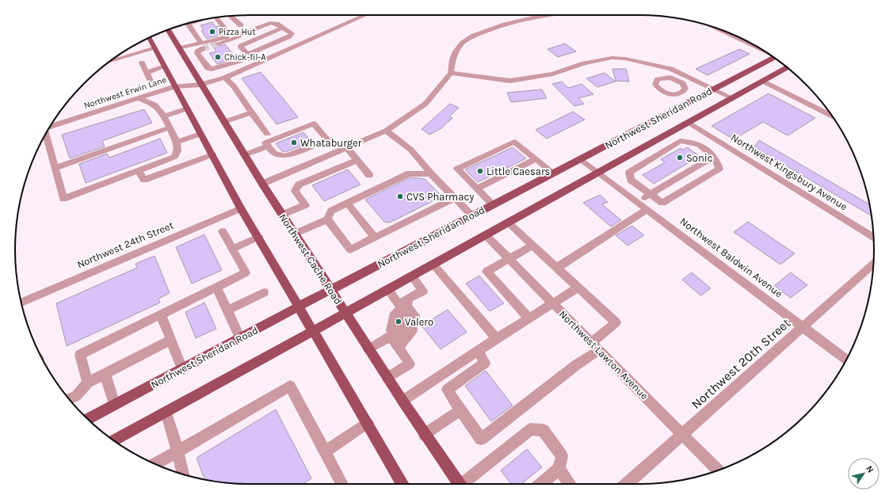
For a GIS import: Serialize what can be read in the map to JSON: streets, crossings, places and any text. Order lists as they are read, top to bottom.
{
  "streets": {
    "main road": ["Northwest Sheridan Road", "Northwest Cache Road"],
    "street": [
      "Northwest Erwin Lane",
      "Northwest Kingsbury Avenue",
      "Northwest 24th Street",
      "Northwest Baldwin Avenue",
      "Northwest Lawton Avenue",
      "Northwest 20th Street"
    ]
  },
  "crossings": [
    ["Northwest Erwin Lane", "Northwest Cache Road"],
    ["Northwest Sheridan Road", "Northwest Kingsbury Avenue"],
    ["Northwest Sheridan Road", "Northwest Baldwin Avenue"],
    ["Northwest Sheridan Road", "Northwest Cache Road"],
    ["Northwest Sheridan Road", "Northwest Lawton Avenue"],
    ["Northwest Baldwin Avenue", "Northwest 20th Street"],
    ["Northwest Lawton Avenue", "Northwest 20th Street"]
  ],
  "places": [
    "Pizza Hut",
    "Chick-fil-A",
    "Whataburger",
    "Sonic",
    "Little Caesars",
    "CVS Pharmacy",
    "Valero"
  ],
  "north": "top right"
}
